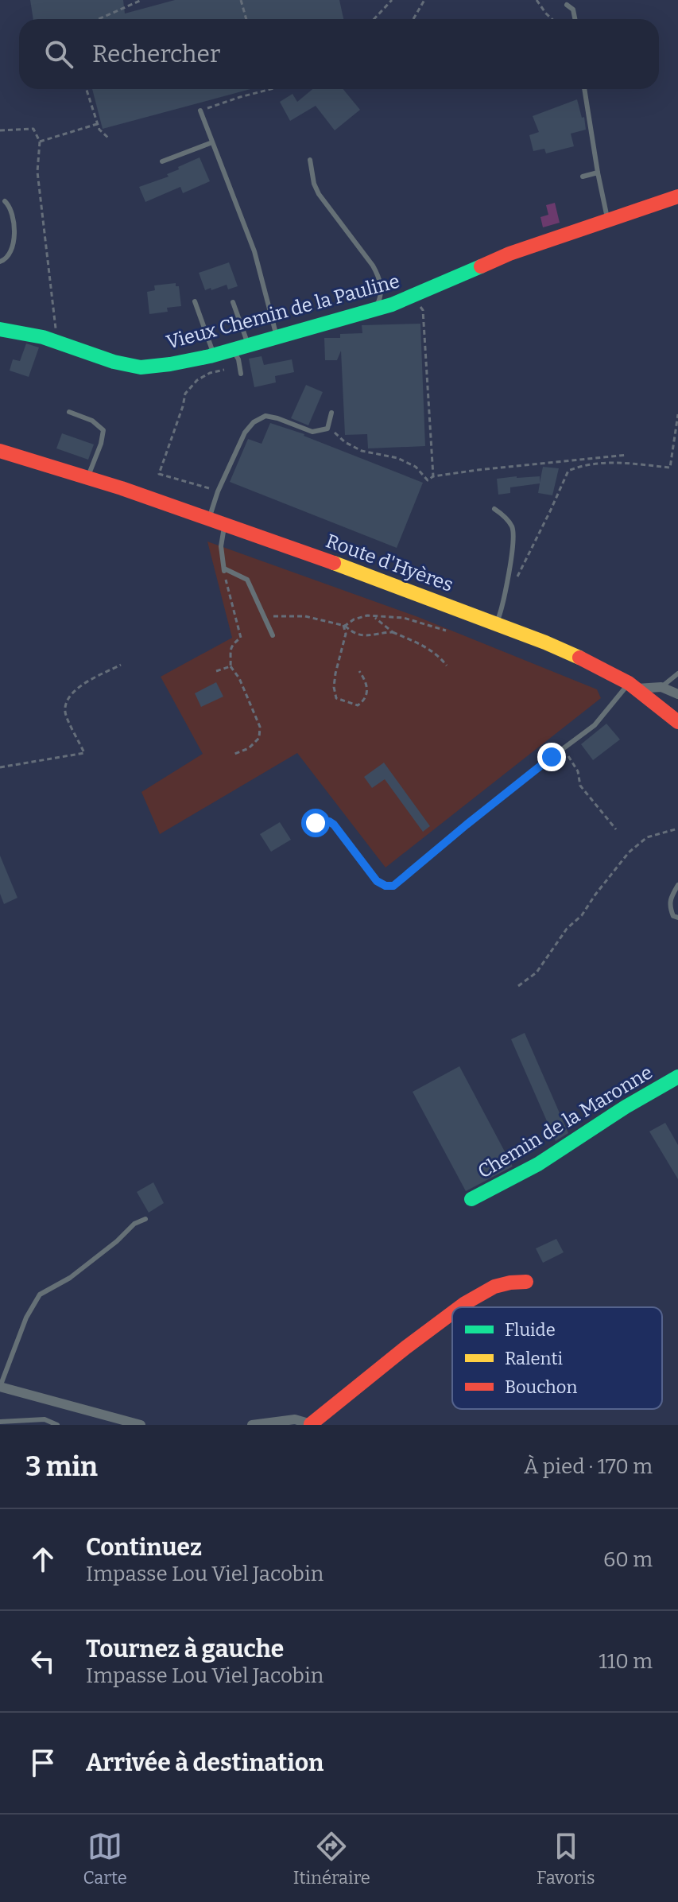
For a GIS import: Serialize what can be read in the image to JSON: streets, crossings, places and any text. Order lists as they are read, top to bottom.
{
  "streets": {
    "street": ["Vieux Chemin de la Pauline", "Route d'Hyères", "Chemin de la Maronne"]
  },
  "legend": ["Fluide", "Ralenti", "Bouchon"],
  "page": {
    "search": "Rechercher",
    "heading": ["3 min", "À pied · 170 m"],
    "list": [
      ["Continuez", "Impasse Lou Viel Jacobin", "60 m"],
      ["Tournez à gauche", "Impasse Lou Viel Jacobin", "110 m"],
      "Arrivée à destination"
    ],
    "nav": ["Carte", "Itinéraire", "Favoris"]
  }
}
